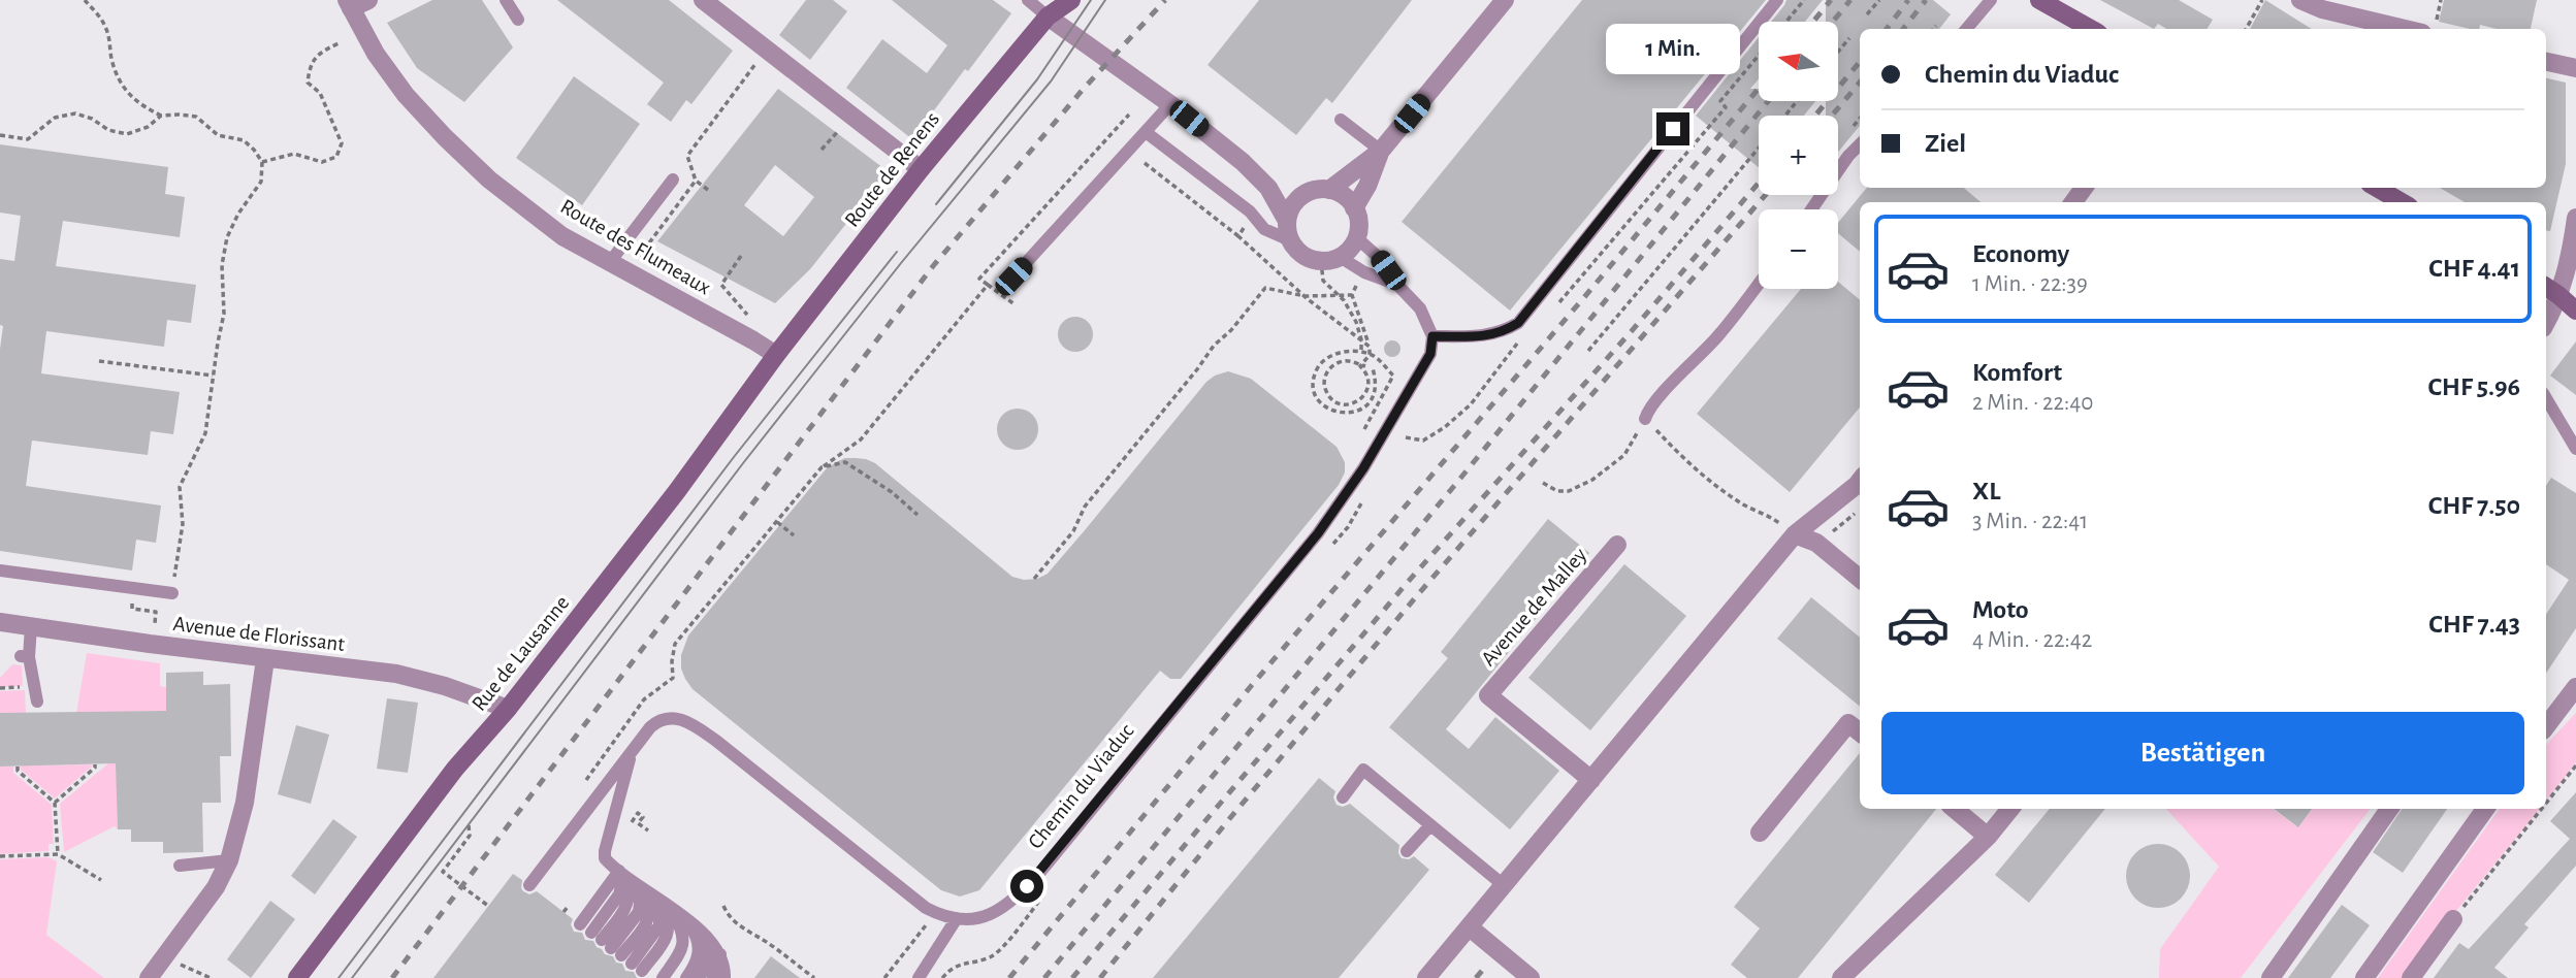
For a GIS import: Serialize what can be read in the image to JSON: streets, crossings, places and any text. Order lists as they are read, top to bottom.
{
  "streets": {
    "main road": ["Route de Renens", "Rue de Lausanne"],
    "street": ["Route des Flumeaux", "Avenue de Malley", "Avenue de Florissant"],
    "lane": ["Chemin du Viaduc"]
  },
  "crossings": [
    ["Route de Renens", "Route des Flumeaux"],
    ["Route de Renens", "Rue de Lausanne"],
    ["Route des Flumeaux", "Rue de Lausanne"],
    ["Avenue de Florissant", "Rue de Lausanne"]
  ],
  "north": "left",
  "page": {
    "map_buttons": ["+", "−"],
    "bubble": "1 Min.",
    "banner": ["Chemin du Viaduc", "Ziel"],
    "list": [
      {
        "name": "Economy",
        "note": "1 Min. · 22:39",
        "value": "CHF 4.41"
      },
      {
        "name": "Komfort",
        "note": "2 Min. · 22:40",
        "value": "CHF 5.96"
      },
      {
        "name": "XL",
        "note": "3 Min. · 22:41",
        "value": "CHF 7.50"
      },
      {
        "name": "Moto",
        "note": "4 Min. · 22:42",
        "value": "CHF 7.43"
      }
    ],
    "buttons": "Bestätigen"
  }
}
